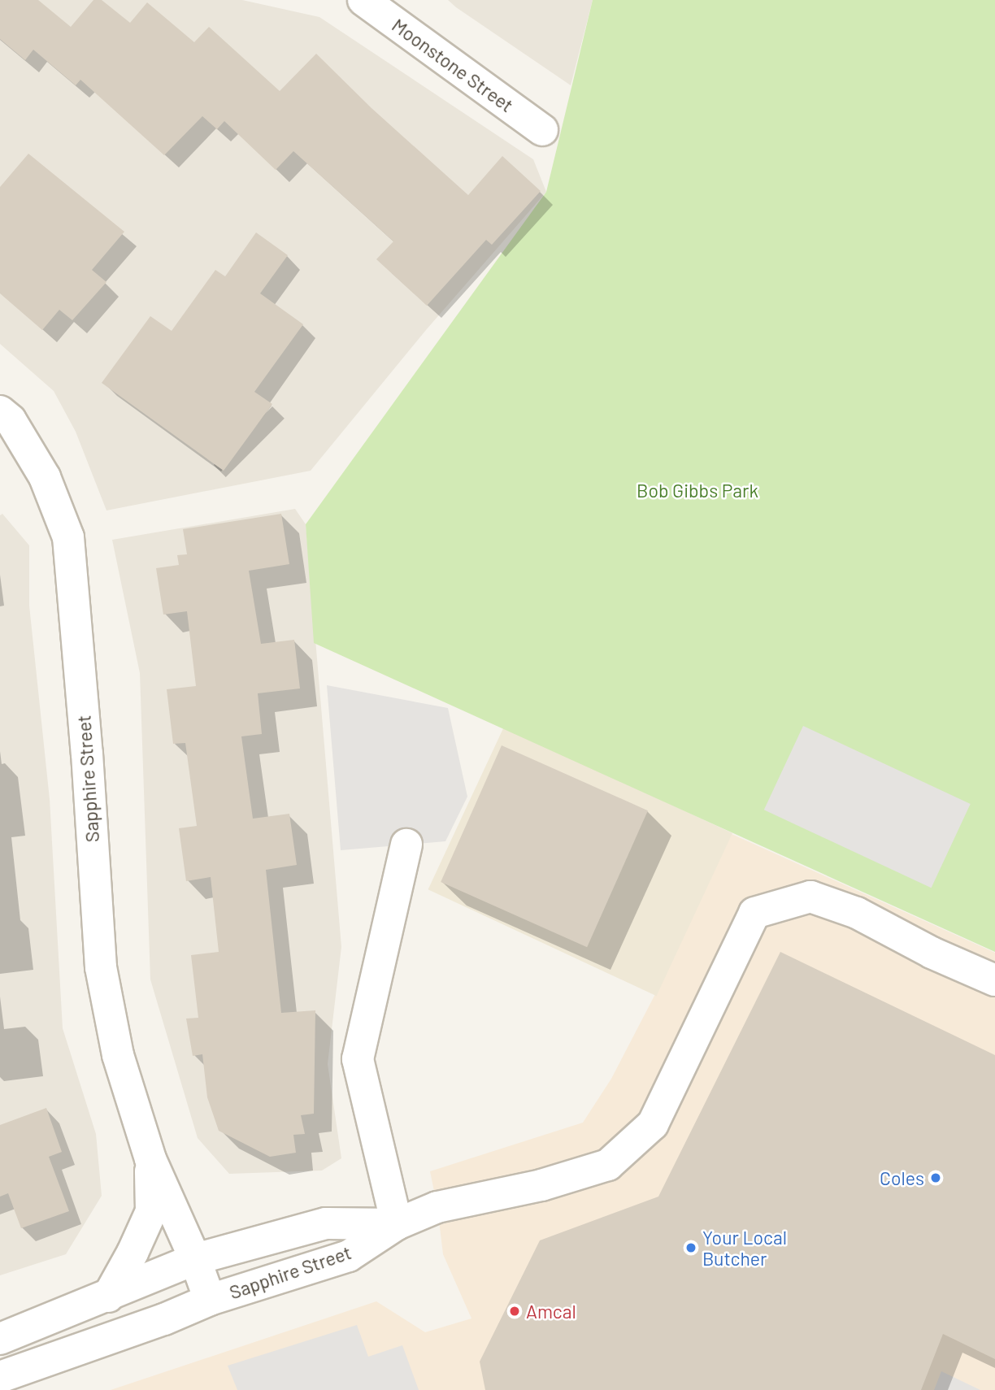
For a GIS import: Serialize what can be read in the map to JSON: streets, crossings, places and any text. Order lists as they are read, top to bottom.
{
  "streets": {
    "street": ["Moonstone Street", "Sapphire Street"]
  },
  "parks": ["Bob Gibbs Park"],
  "places": ["Coles", "Your Local Butcher", "Amcal"]
}
